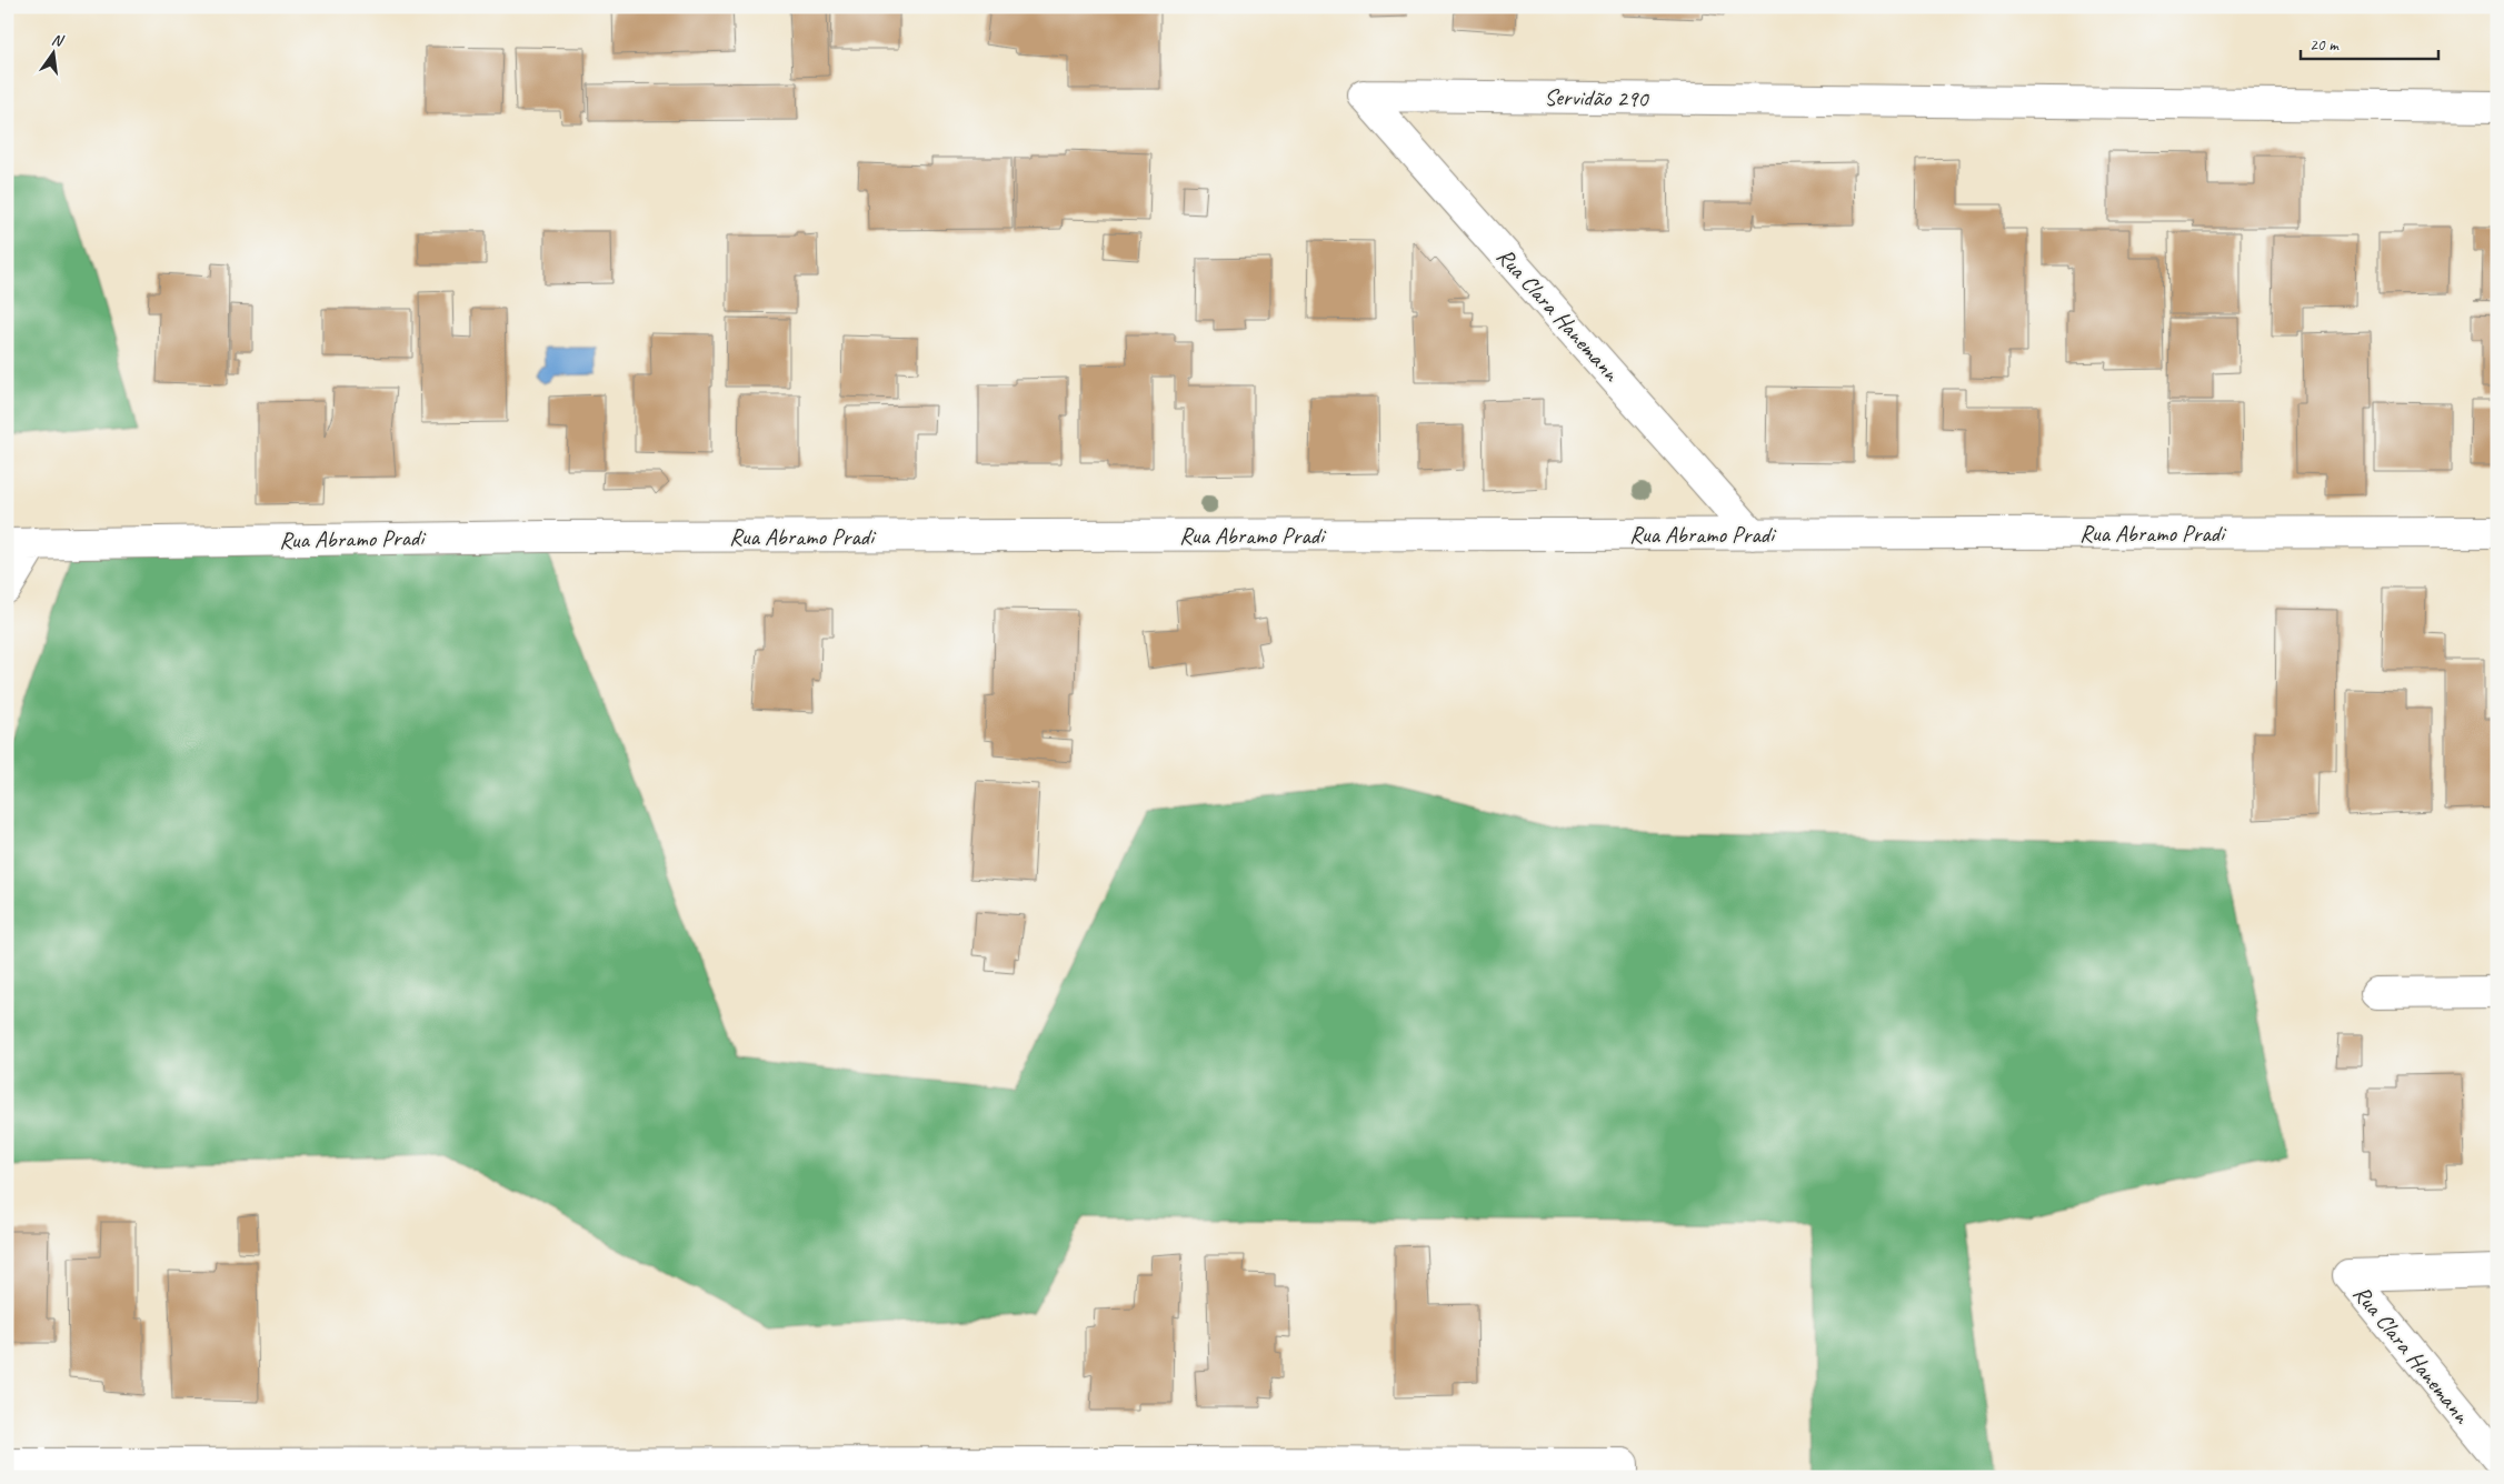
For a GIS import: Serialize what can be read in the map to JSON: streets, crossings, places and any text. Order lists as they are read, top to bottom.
{
  "streets": {
    "street": ["Servidão 290", "Rua Clara Hanemann", "Rua Abramo Pradi"]
  },
  "crossings": [
    ["Servidão 290", "Rua Clara Hanemann"],
    ["Rua Clara Hanemann", "Rua Abramo Pradi"]
  ],
  "scale_bar": "20 m",
  "north": "top"
}
